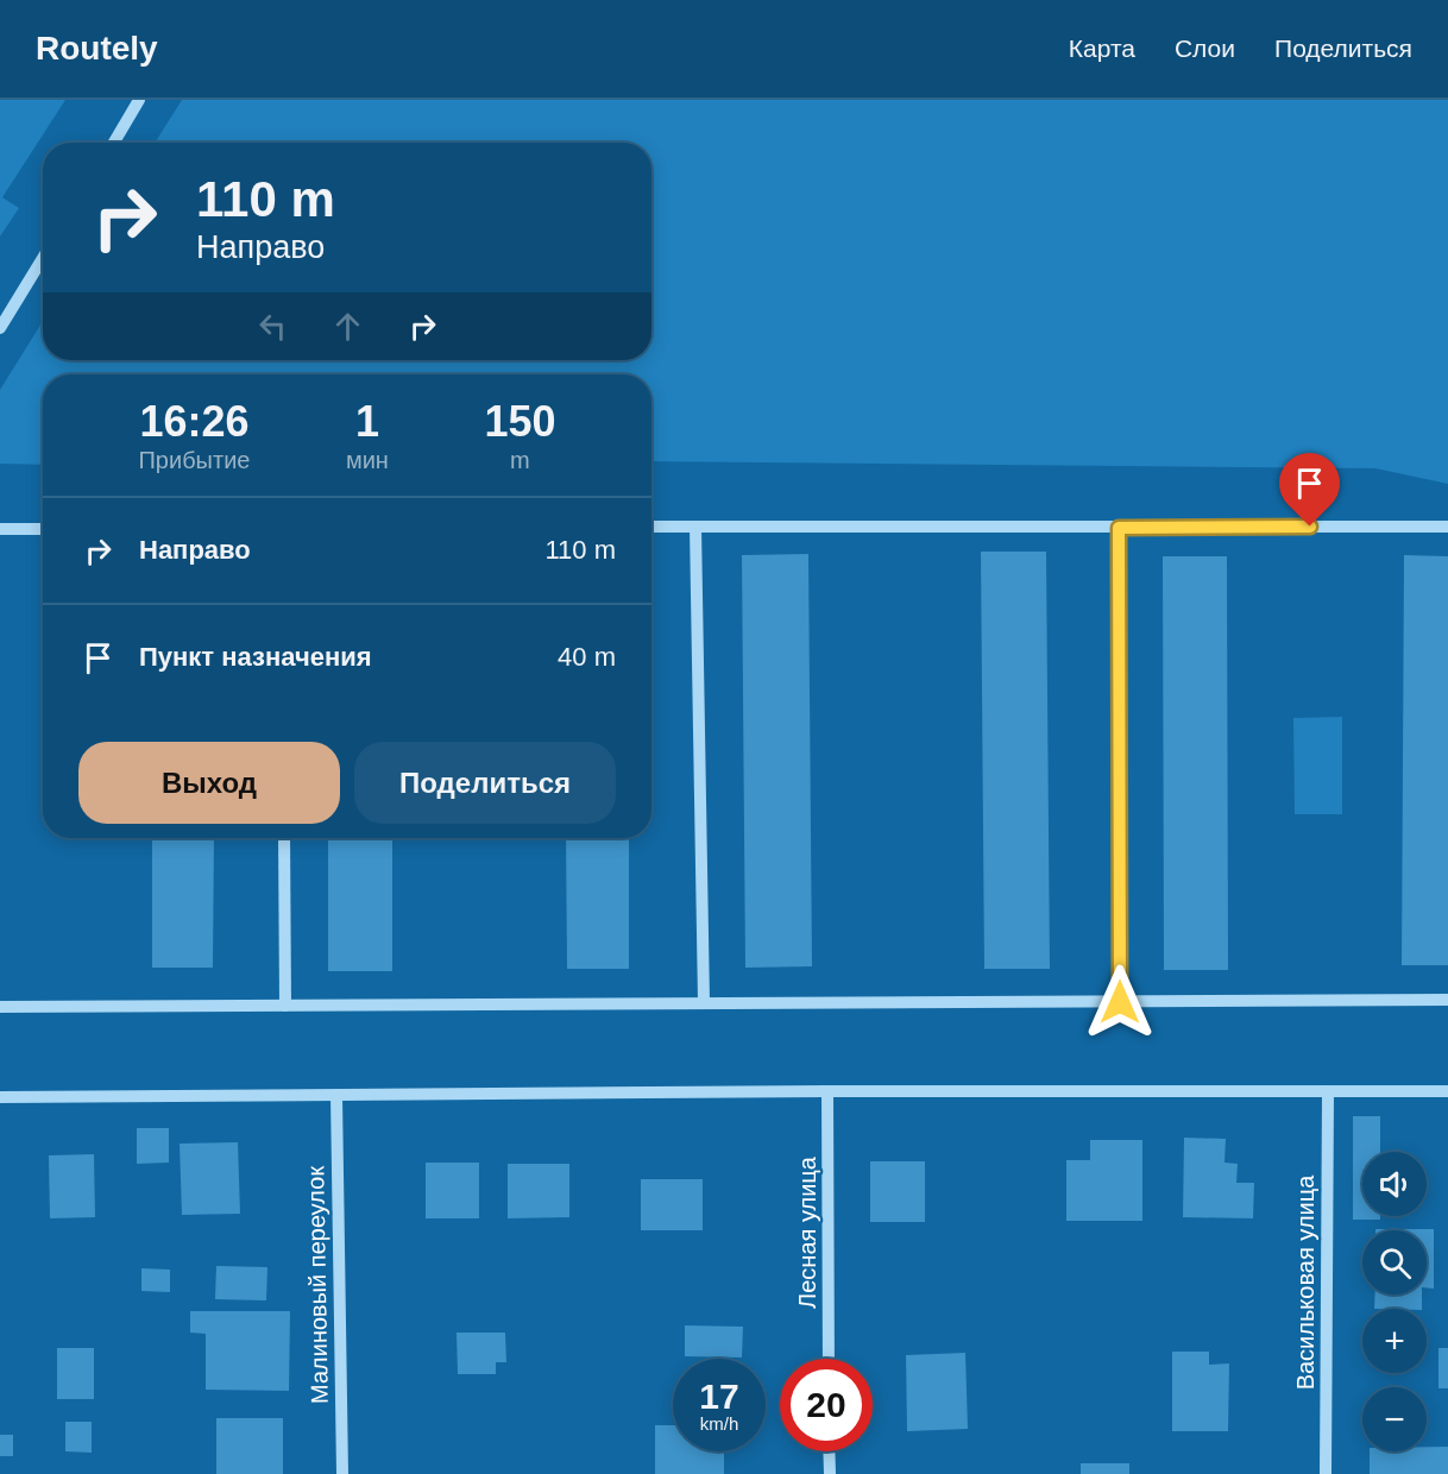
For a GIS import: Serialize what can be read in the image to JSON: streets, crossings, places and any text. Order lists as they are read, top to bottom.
{
  "streets": {
    "street": ["Лесная улица", "Васильковая улица", "Малиновый переулок"]
  },
  "page": {
    "header": "Routely",
    "nav": ["Карта", "Слои", "Поделиться"],
    "turn": ["110 m", "Направо"],
    "eta": [
      "16:26",
      "Прибытие",
      "1",
      "мин",
      "150",
      "m"
    ],
    "list": [
      {
        "name": "Направо",
        "value": "110 m"
      },
      {
        "name": "Пункт назначения",
        "value": "40 m"
      }
    ],
    "buttons": ["Выход", "Поделиться"],
    "map_buttons": ["+", "−"],
    "speed": "17 km/h",
    "limit": "20"
  }
}
